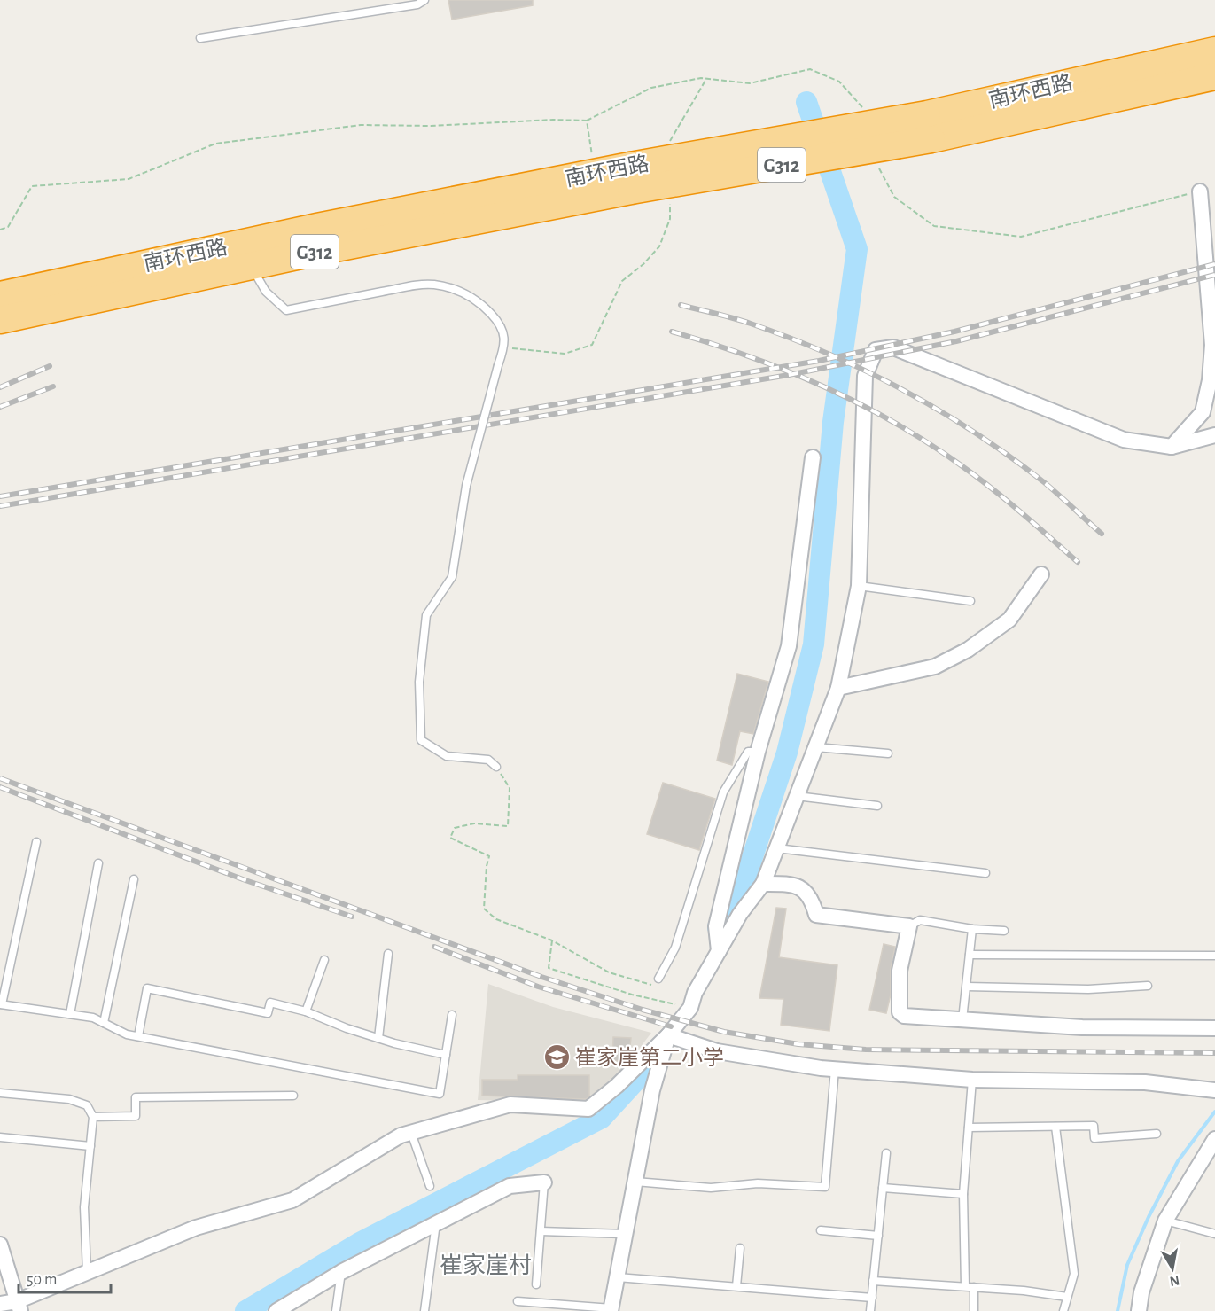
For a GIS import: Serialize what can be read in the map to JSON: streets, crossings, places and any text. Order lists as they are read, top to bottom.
{
  "streets": {
    "highway": ["南环西路", "G312"]
  },
  "districts": ["崔家崖村"],
  "places": {
    "school or university": ["崔家崖第二小学"]
  },
  "scale_bar": "50 m",
  "north": "bottom"
}
